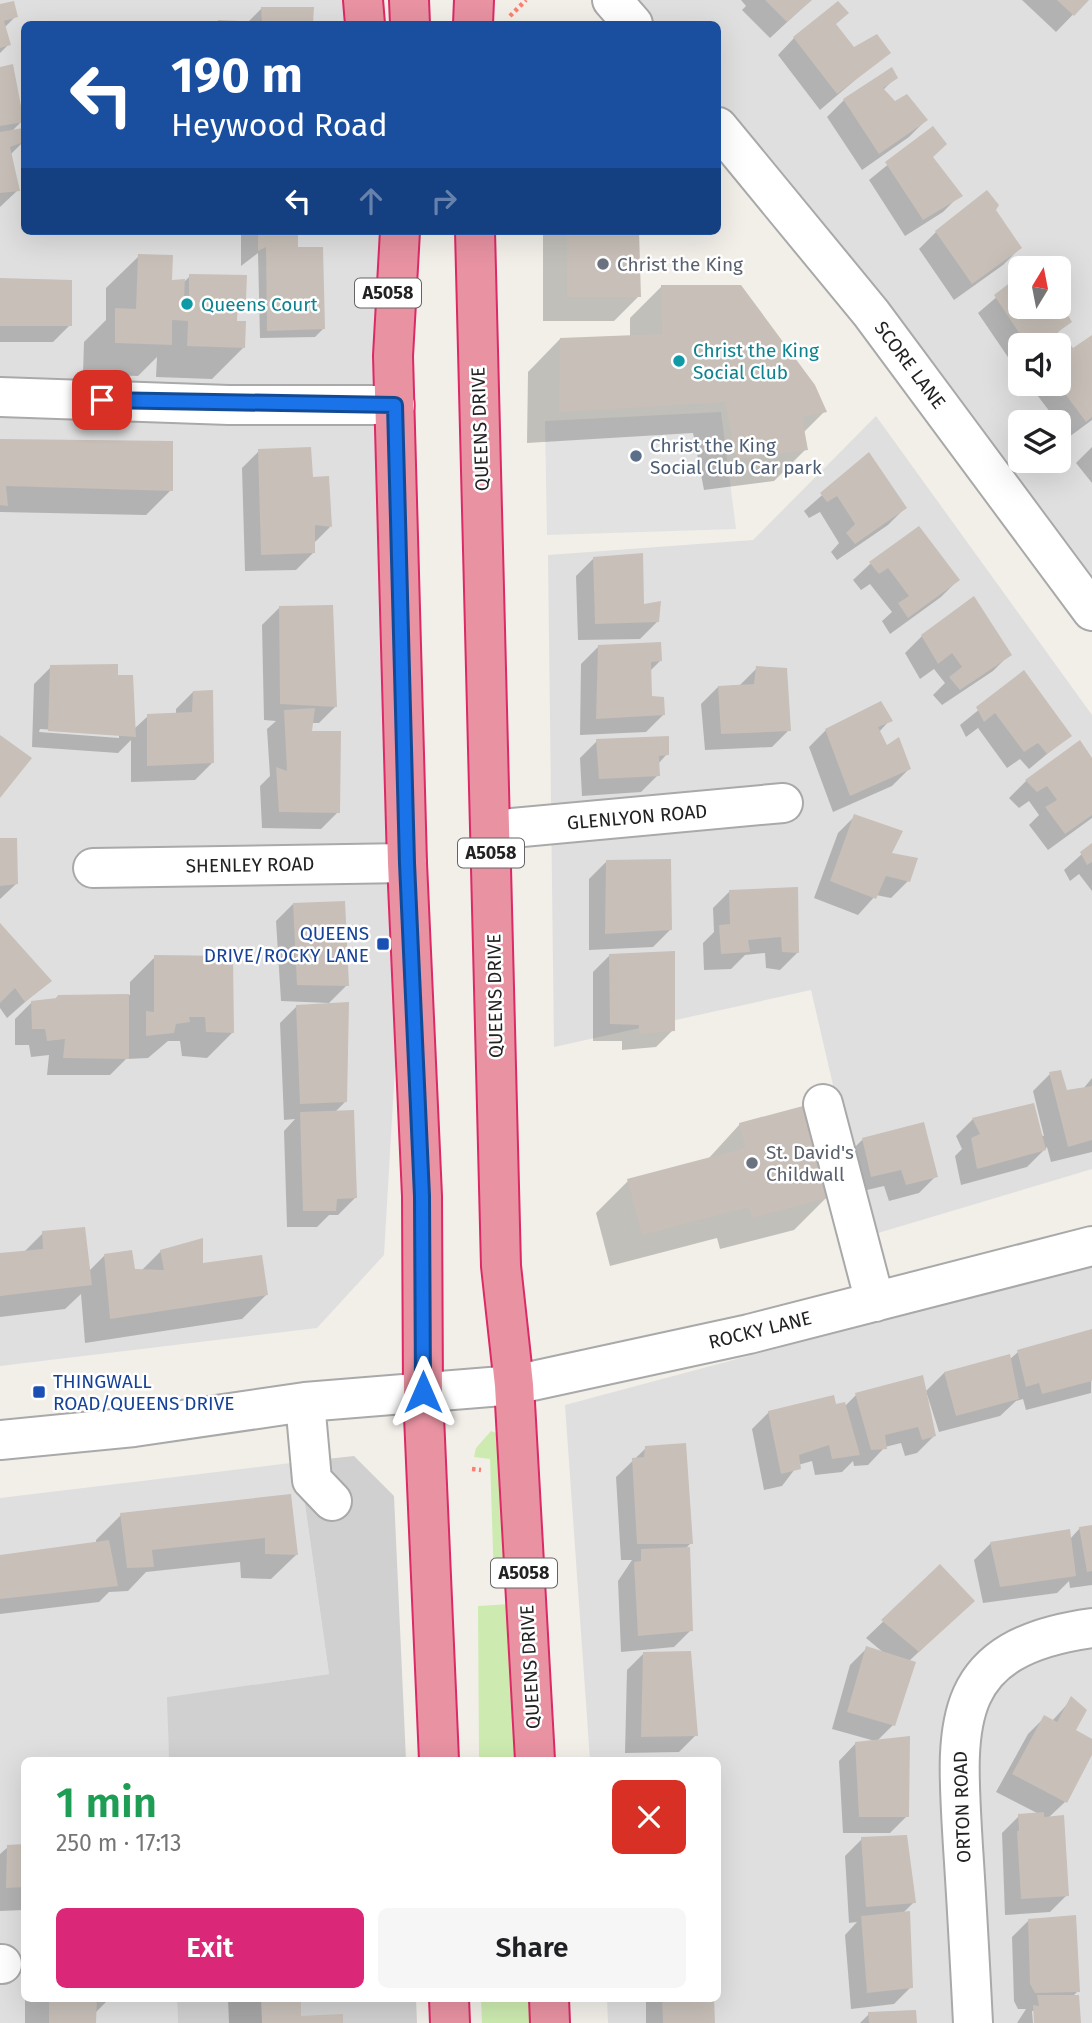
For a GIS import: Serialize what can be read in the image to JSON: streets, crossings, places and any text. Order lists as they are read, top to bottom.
{
  "streets": {
    "highway": ["A5058", "QUEENS DRIVE"],
    "street": [
      "SCORE LANE",
      "GLENLYON ROAD",
      "SHENLEY ROAD",
      "ROCKY LANE",
      "ORTON ROAD"
    ]
  },
  "crossings": [
    ["A5058", "SHENLEY ROAD"],
    ["A5058", "ROCKY LANE"],
    ["QUEENS DRIVE", "GLENLYON ROAD"],
    ["QUEENS DRIVE", "ROCKY LANE"]
  ],
  "places": {
    "other": [
      "Christ the King",
      "Queens Court",
      "Christ the King Social Club",
      "Christ the King Social Club Car park",
      "St. David's Childwall"
    ],
    "transit": ["QUEENS DRIVE/ROCKY LANE", "THINGWALL ROAD/QUEENS DRIVE"]
  },
  "north": "top",
  "page": {
    "turn": ["190 m", "Heywood Road"],
    "heading": ["1 min", "250 m · 17:13"],
    "buttons": ["Exit", "Share"]
  }
}
